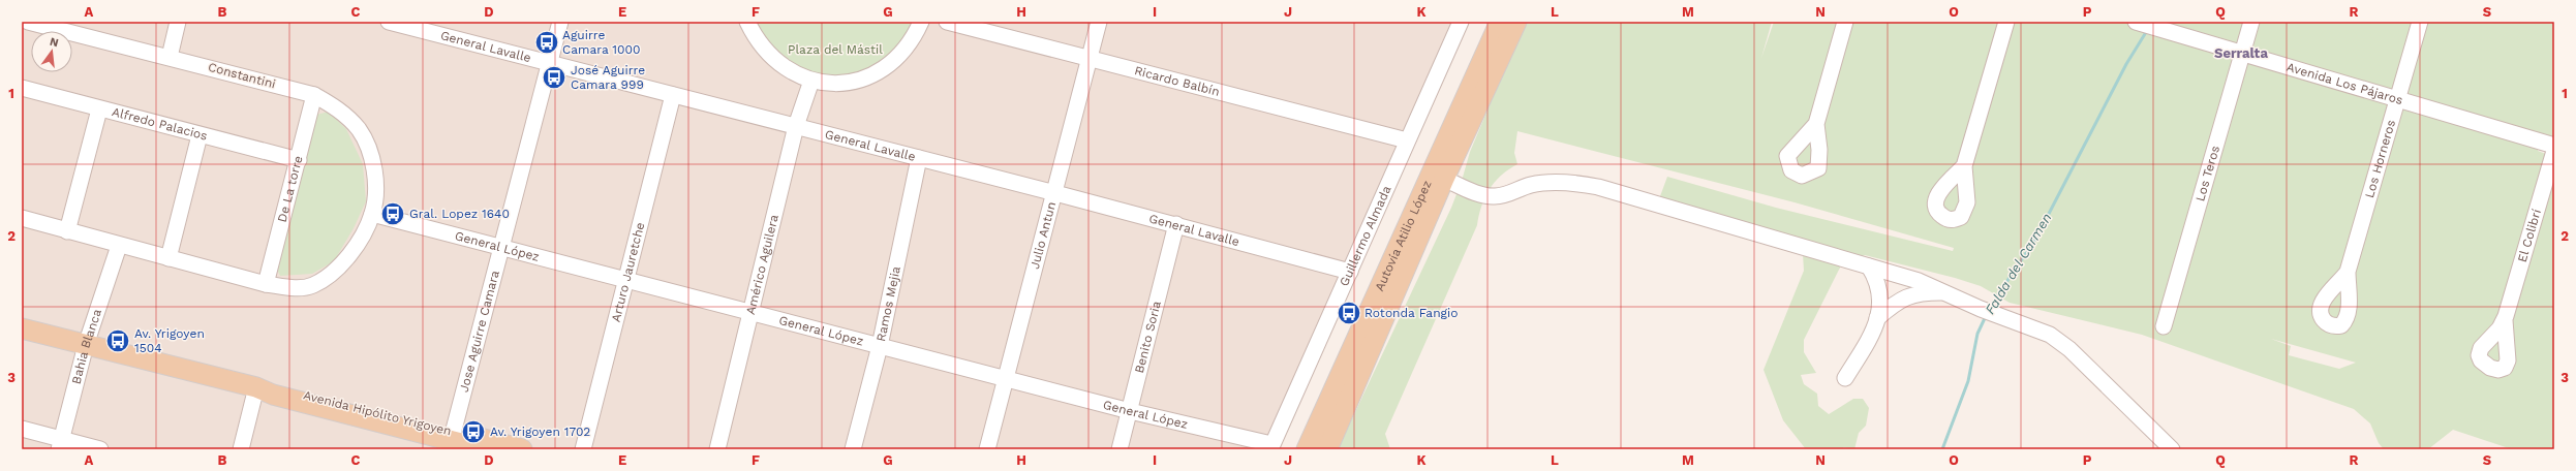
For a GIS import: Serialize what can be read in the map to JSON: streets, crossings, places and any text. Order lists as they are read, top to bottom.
{
  "streets": {
    "main road": ["Autovía Atilio López", "Avenida Hipólito Yrigoyen"],
    "street": [
      "General Lavalle",
      "Constantini",
      "Ricardo Balbín",
      "Avenida Los Pájaros",
      "Alfredo Palacios",
      "Los Horneros",
      "Los Teros",
      "De La torre",
      "Julio Antun",
      "Guillermo Almada",
      "El Colibrí",
      "General López",
      "Américo Aguilera",
      "Arturo Jauretche",
      "Ramos Mejia",
      "Jose Aguirre Camara",
      "Benito Soria",
      "Bahia Blanca"
    ]
  },
  "crossings": [
    ["General Lavalle", "Julio Antun"],
    ["General Lavalle", "Guillermo Almada"],
    ["General Lavalle", "Américo Aguilera"],
    ["General Lavalle", "Arturo Jauretche"],
    ["General Lavalle", "Ramos Mejia"],
    ["General Lavalle", "Jose Aguirre Camara"],
    ["General Lavalle", "Benito Soria"],
    ["Constantini", "De La torre"],
    ["Constantini", "General López"],
    ["Ricardo Balbín", "Julio Antun"],
    ["Ricardo Balbín", "Guillermo Almada"],
    ["Avenida Los Pájaros", "Los Horneros"],
    ["Avenida Los Pájaros", "Los Teros"],
    ["Alfredo Palacios", "De La torre"],
    ["Julio Antun", "General López"],
    ["Guillermo Almada", "General López"],
    ["General López", "Américo Aguilera"],
    ["General López", "Arturo Jauretche"],
    ["General López", "Ramos Mejia"],
    ["General López", "Jose Aguirre Camara"],
    ["General López", "Benito Soria"],
    ["Jose Aguirre Camara", "Avenida Hipólito Yrigoyen"],
    ["Bahia Blanca", "Avenida Hipólito Yrigoyen"]
  ],
  "districts": ["Serralta"],
  "water": ["Falda del Carmen"],
  "parks": ["Plaza del Mástil"],
  "places": {
    "bus stop": [
      "Aguirre Camara 1000",
      "José Aguirre Camara 999",
      "Gral. Lopez 1640",
      "Rotonda Fangio",
      "Av. Yrigoyen 1504",
      "Av. Yrigoyen 1702"
    ]
  },
  "north": "top",
  "grid": {
    "columns": [
      "A",
      "B",
      "C",
      "D",
      "E",
      "F",
      "G",
      "H",
      "I",
      "J",
      "K",
      "L",
      "M",
      "N",
      "O",
      "P",
      "Q",
      "R",
      "S"
    ],
    "rows": ["1", "2", "3"]
  }
}
